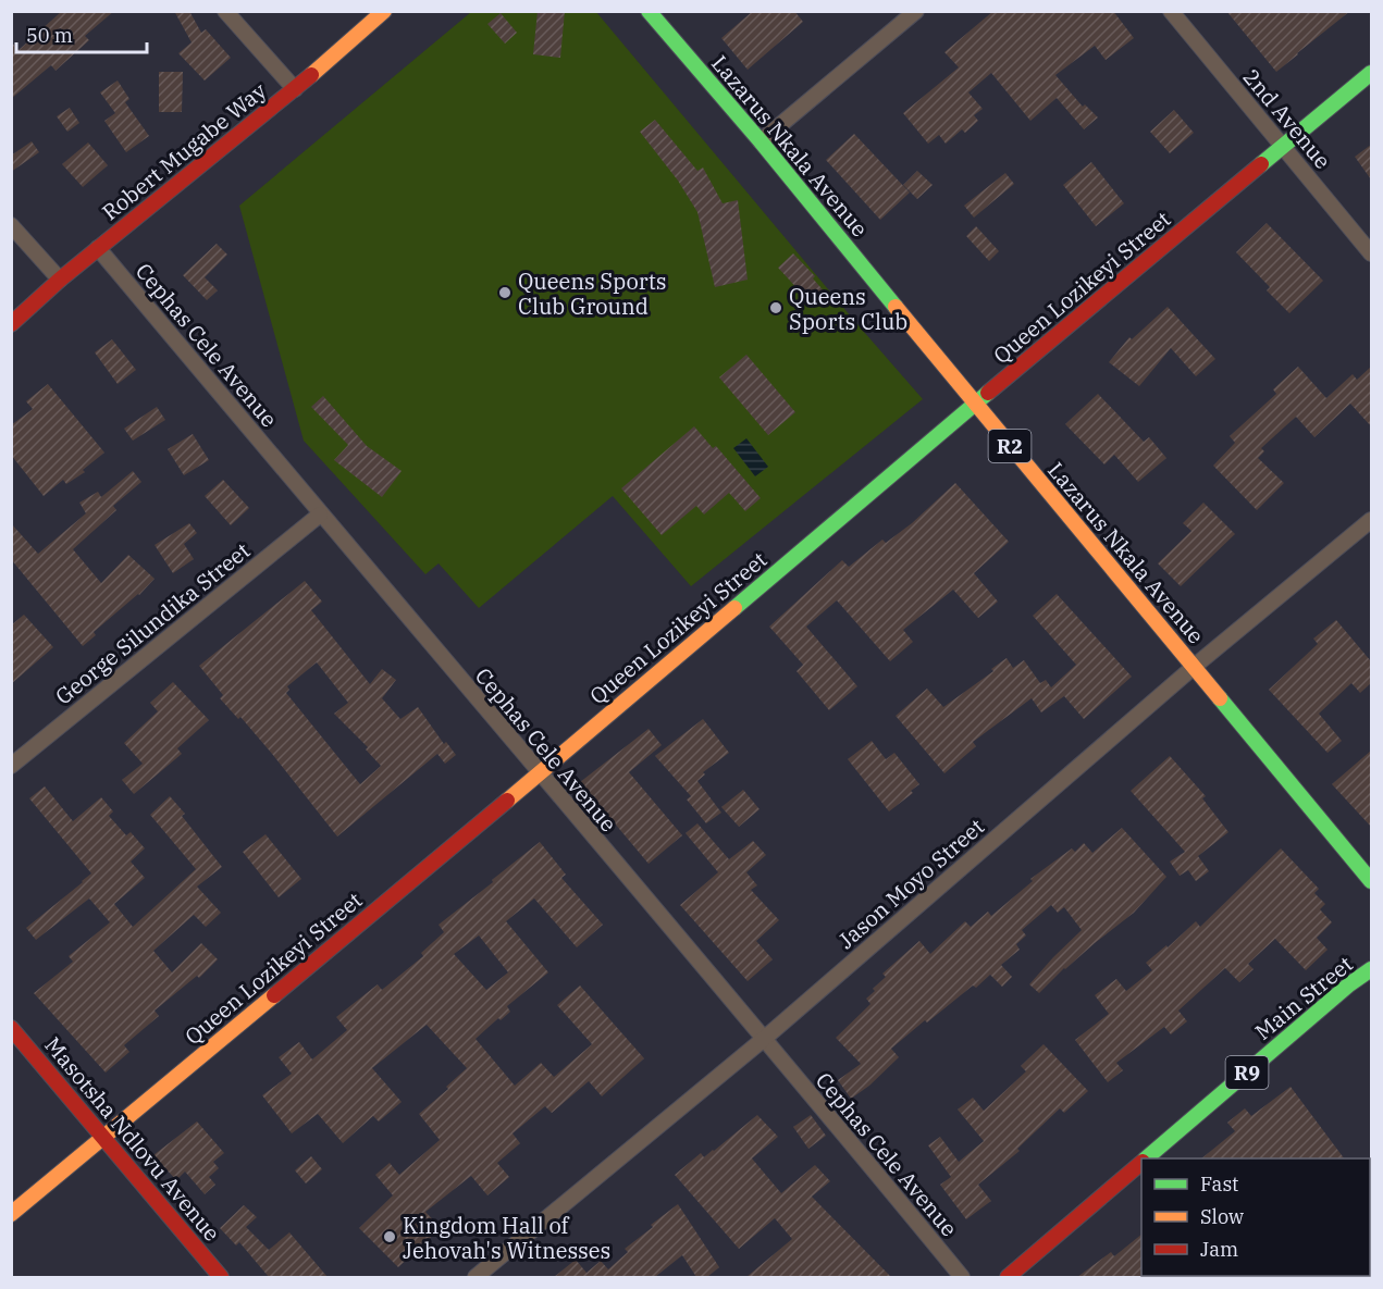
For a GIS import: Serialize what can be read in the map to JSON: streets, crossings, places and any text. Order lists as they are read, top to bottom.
{
  "streets": {
    "main road": [
      "Lazarus Nkala Avenue",
      "Robert Mugabe Way",
      "Queen Lozikeyi Street",
      "R2",
      "Main Street",
      "R9",
      "Masotsha Ndlovu Avenue"
    ],
    "street": [
      "2nd Avenue",
      "Cephas Cele Avenue",
      "George Silundika Street",
      "Jason Moyo Street"
    ]
  },
  "crossings": [
    ["2nd Avenue", "Queen Lozikeyi Street"],
    ["Lazarus Nkala Avenue", "Queen Lozikeyi Street"],
    ["Lazarus Nkala Avenue", "Jason Moyo Street"],
    ["Robert Mugabe Way", "Cephas Cele Avenue"],
    ["Queen Lozikeyi Street", "Cephas Cele Avenue"],
    ["Queen Lozikeyi Street", "Masotsha Ndlovu Avenue"],
    ["Cephas Cele Avenue", "George Silundika Street"],
    ["Cephas Cele Avenue", "Jason Moyo Street"]
  ],
  "places": ["Queens Sports Club Ground", "Queens Sports Club", "Kingdom Hall of Jehovah's Witnesses"],
  "legend": ["Fast", "Slow", "Jam"],
  "scale_bar": "50 m"
}
